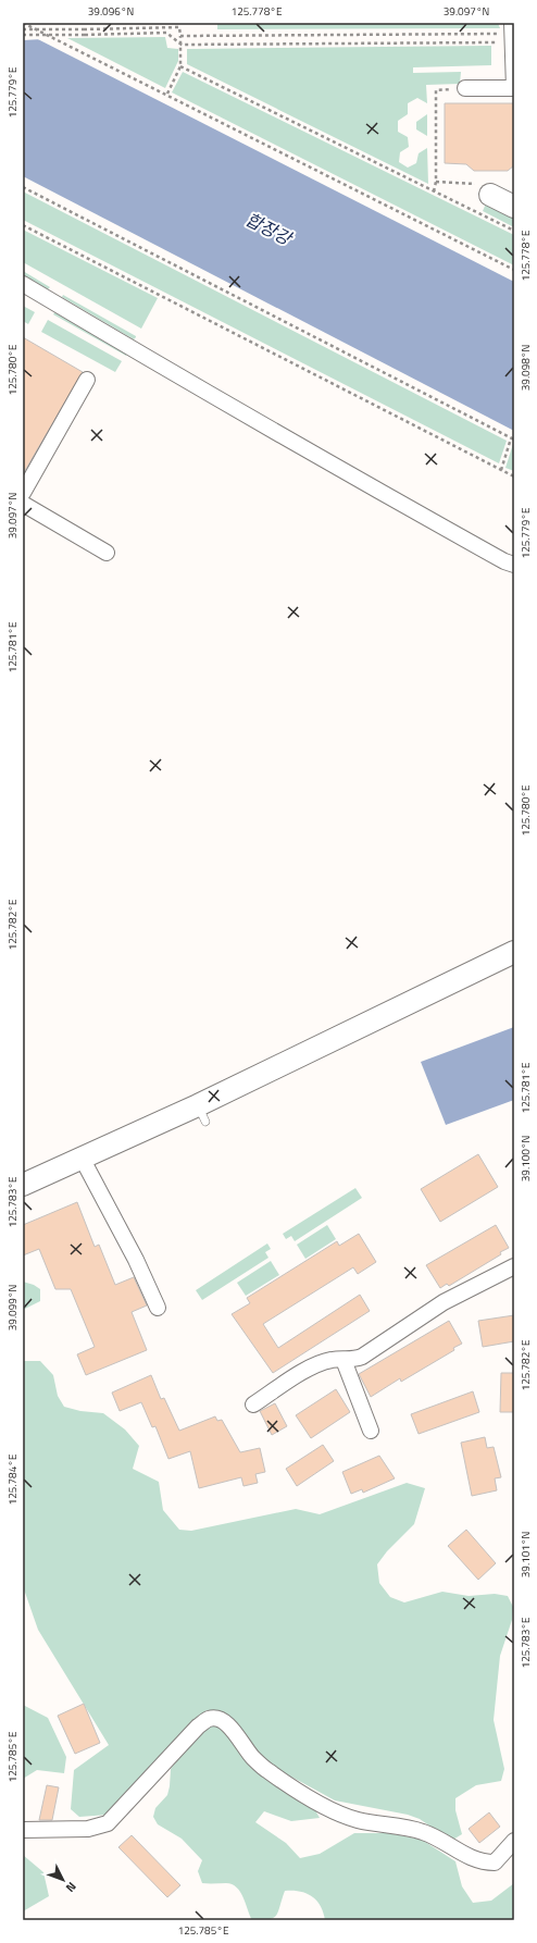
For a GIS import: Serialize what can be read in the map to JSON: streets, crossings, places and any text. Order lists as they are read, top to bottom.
{
  "water": ["합장강"],
  "north": "bottom right",
  "coordinates": [
    "39.096°N",
    "125.778°E",
    "39.097°N",
    "125.779°E",
    "39.098°N",
    "125.780°E",
    "125.781°E",
    "125.782°E",
    "39.100°N",
    "125.783°E",
    "39.099°N",
    "125.784°E",
    "39.101°N",
    "125.785°E"
  ]
}
